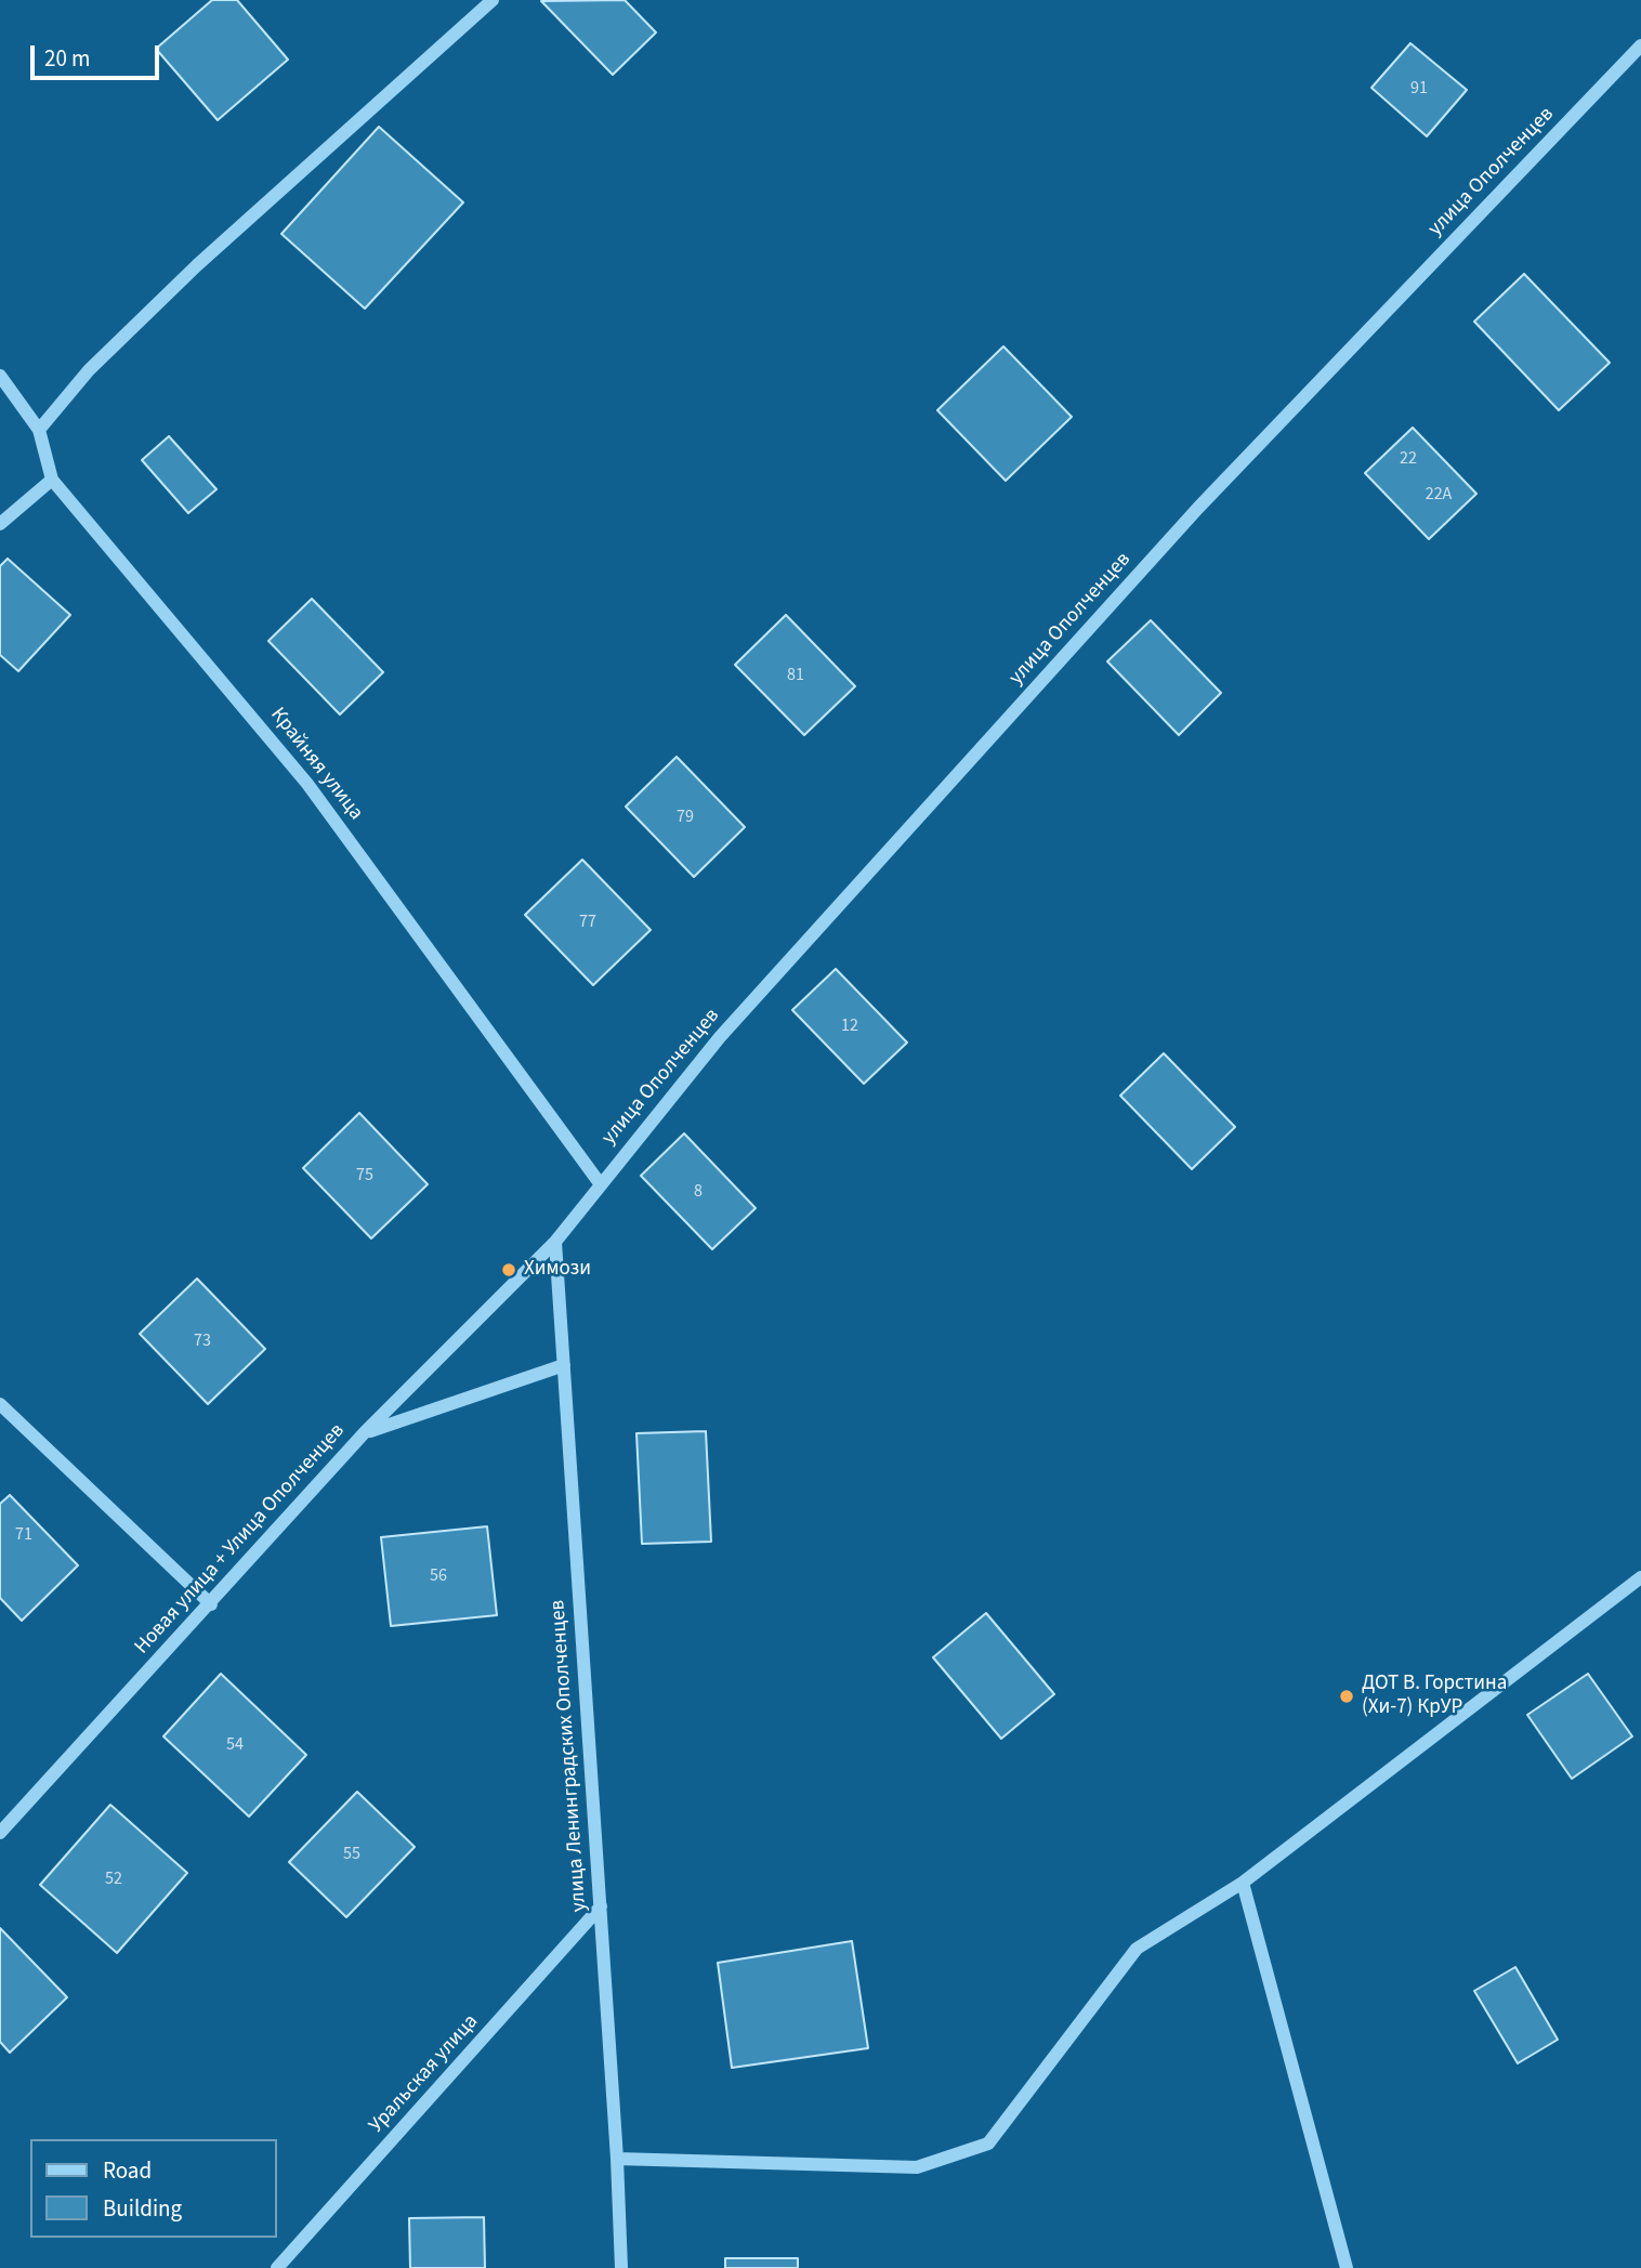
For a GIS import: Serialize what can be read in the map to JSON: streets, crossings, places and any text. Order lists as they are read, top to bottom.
{
  "streets": {
    "street": [
      "улица Ополченцев",
      "Крайняя улица",
      "Новая улица + Улица Ополченцев",
      "улица Ленинградских Ополченцев",
      "Уральская улица"
    ]
  },
  "crossings": [
    ["улица Ополченцев", "Крайняя улица"],
    ["улица Ополченцев", "Новая улица + Улица Ополченцев"],
    ["улица Ополченцев", "улица Ленинградских Ополченцев"],
    ["Новая улица + Улица Ополченцев", "улица Ленинградских Ополченцев"],
    ["улица Ленинградских Ополченцев", "Уральская улица"]
  ],
  "places": ["Химози", "ДОТ В. Горстина (Хи-7) КрУР"],
  "house_numbers": [
    "91",
    "22",
    "22А",
    "81",
    "79",
    "77",
    "12",
    "75",
    "8",
    "73",
    "71",
    "56",
    "54",
    "55",
    "52"
  ],
  "legend": ["Road", "Building"],
  "scale_bar": "20 m"
}
